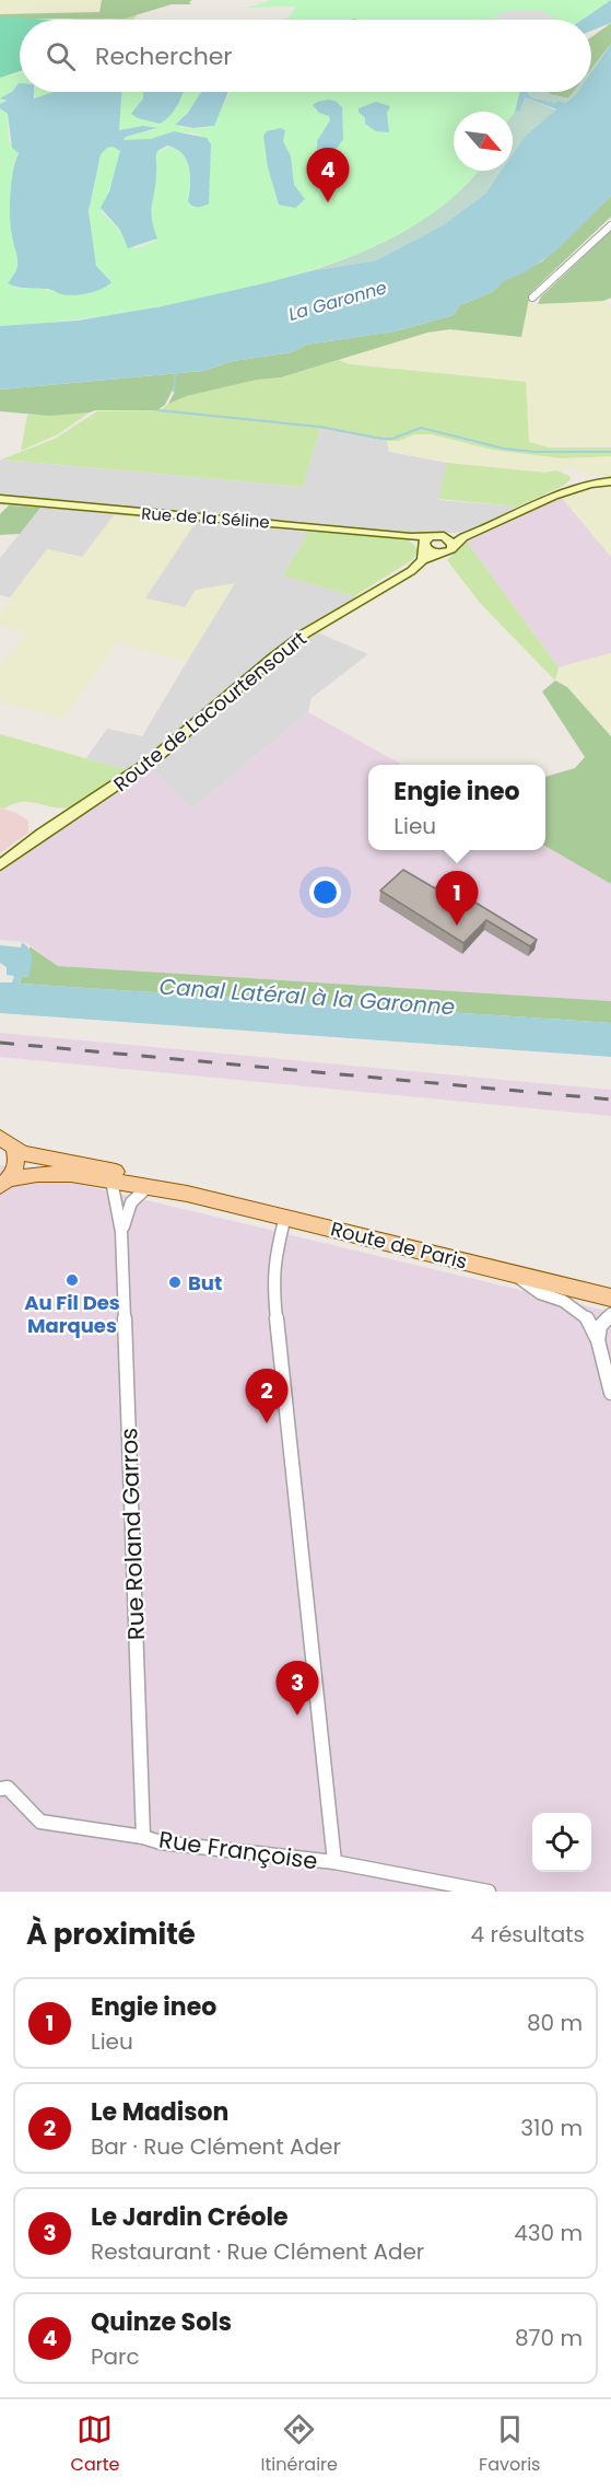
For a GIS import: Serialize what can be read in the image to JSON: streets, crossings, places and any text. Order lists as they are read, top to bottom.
{
  "streets": {
    "main road": ["Rue de la Séline", "Route de Lacourtensourt", "Route de Paris"],
    "street": ["Rue Roland Garros", "Rue Françoise"]
  },
  "crossings": [
    ["Rue de la Séline", "Route de Lacourtensourt"],
    ["Route de Paris", "Rue Roland Garros"],
    ["Rue Roland Garros", "Rue Françoise"]
  ],
  "water": ["La Garonne", "Canal Latéral à la Garonne"],
  "places": ["Au Fil Des Marques", "But"],
  "north": "bottom right",
  "page": {
    "search": "Rechercher",
    "pins": [
      "4",
      "1",
      "2",
      "3"
    ],
    "popup": ["Engie ineo", "Lieu"],
    "heading": ["À proximité", "4 résultats"],
    "list": [
      {
        "mark": "1",
        "name": "Engie ineo",
        "note": "Lieu",
        "value": "80 m"
      },
      {
        "mark": "2",
        "name": "Le Madison",
        "note": "Bar · Rue Clément Ader",
        "value": "310 m"
      },
      {
        "mark": "3",
        "name": "Le Jardin Créole",
        "note": "Restaurant · Rue Clément Ader",
        "value": "430 m"
      },
      {
        "mark": "4",
        "name": "Quinze Sols",
        "note": "Parc",
        "value": "870 m"
      }
    ],
    "nav": ["Carte", "Itinéraire", "Favoris"]
  }
}
